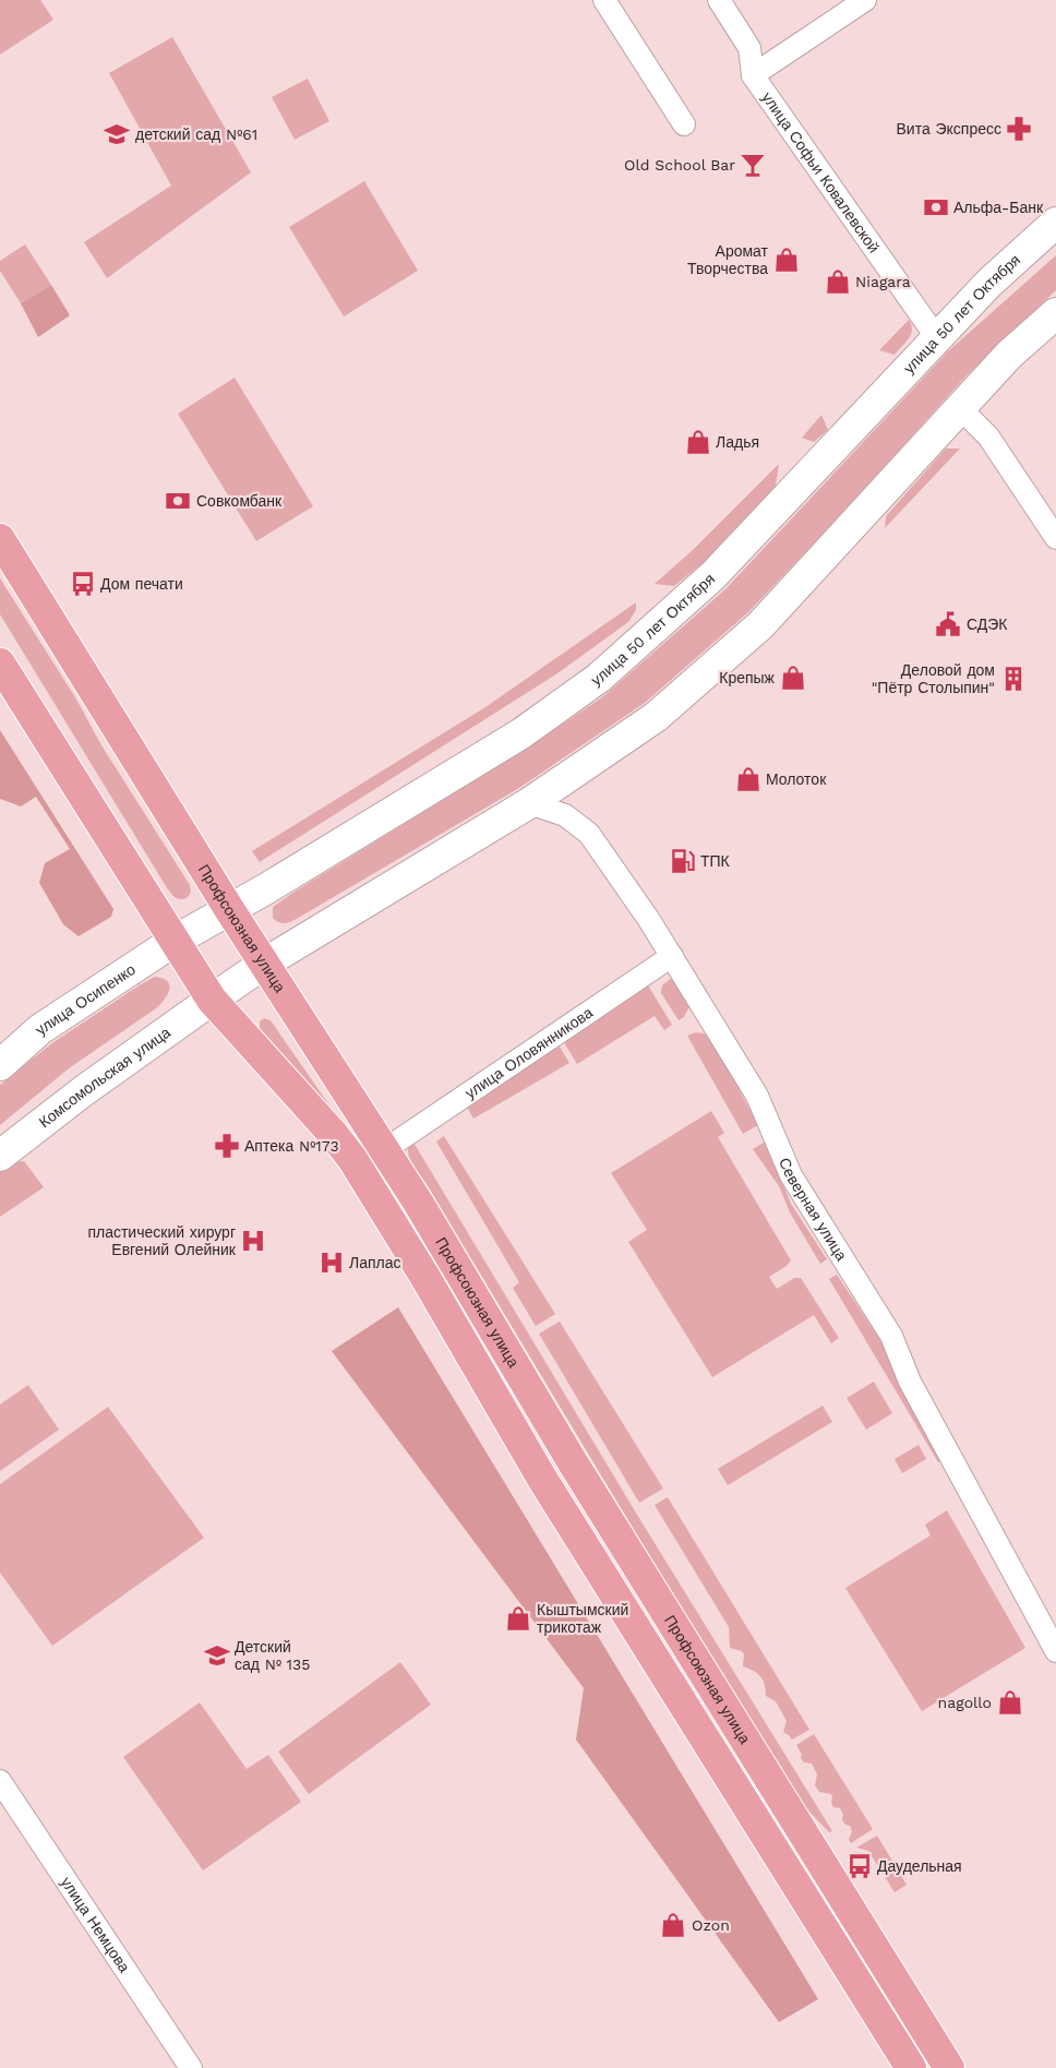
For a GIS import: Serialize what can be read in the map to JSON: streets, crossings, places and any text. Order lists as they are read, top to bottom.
{
  "streets": {
    "main road": [
      "улица 50 лет Октября",
      "Профсоюзная улица",
      "улица Осипенко",
      "Комсомольская улица"
    ],
    "street": [
      "улица Софьи Ковалевской",
      "улица Оловянникова",
      "Северная улица",
      "улица Немцова"
    ]
  },
  "crossings": [
    ["улица Софьи Ковалевской", "улица 50 лет Октября"],
    ["улица 50 лет Октября", "Профсоюзная улица"],
    ["улица 50 лет Октября", "улица Осипенко"],
    ["Профсоюзная улица", "улица Оловянникова"],
    ["улица Оловянникова", "Северная улица"]
  ],
  "places": {
    "pharmacy": ["Вита Экспресс", "Аптека №173"],
    "school or university": ["детский сад №61", "Детский сад № 135"],
    "bar": ["Old School Bar"],
    "bank": ["Альфа-Банк", "Совкомбанк"],
    "shop": [
      "Аромат Творчества",
      "Niagara",
      "Ладья",
      "Крепыж",
      "Молоток",
      "Кыштымский трикотаж",
      "nagollo",
      "Ozon"
    ],
    "bus stop": ["Дом печати", "Даудельная"],
    "public building": ["СДЭК"],
    "building": ["Деловой дом \"Пётр Столыпин\""],
    "fuel station": ["ТПК"],
    "hospital": ["пластический хирург Евгений Олейник", "Лаплас"]
  }
}
